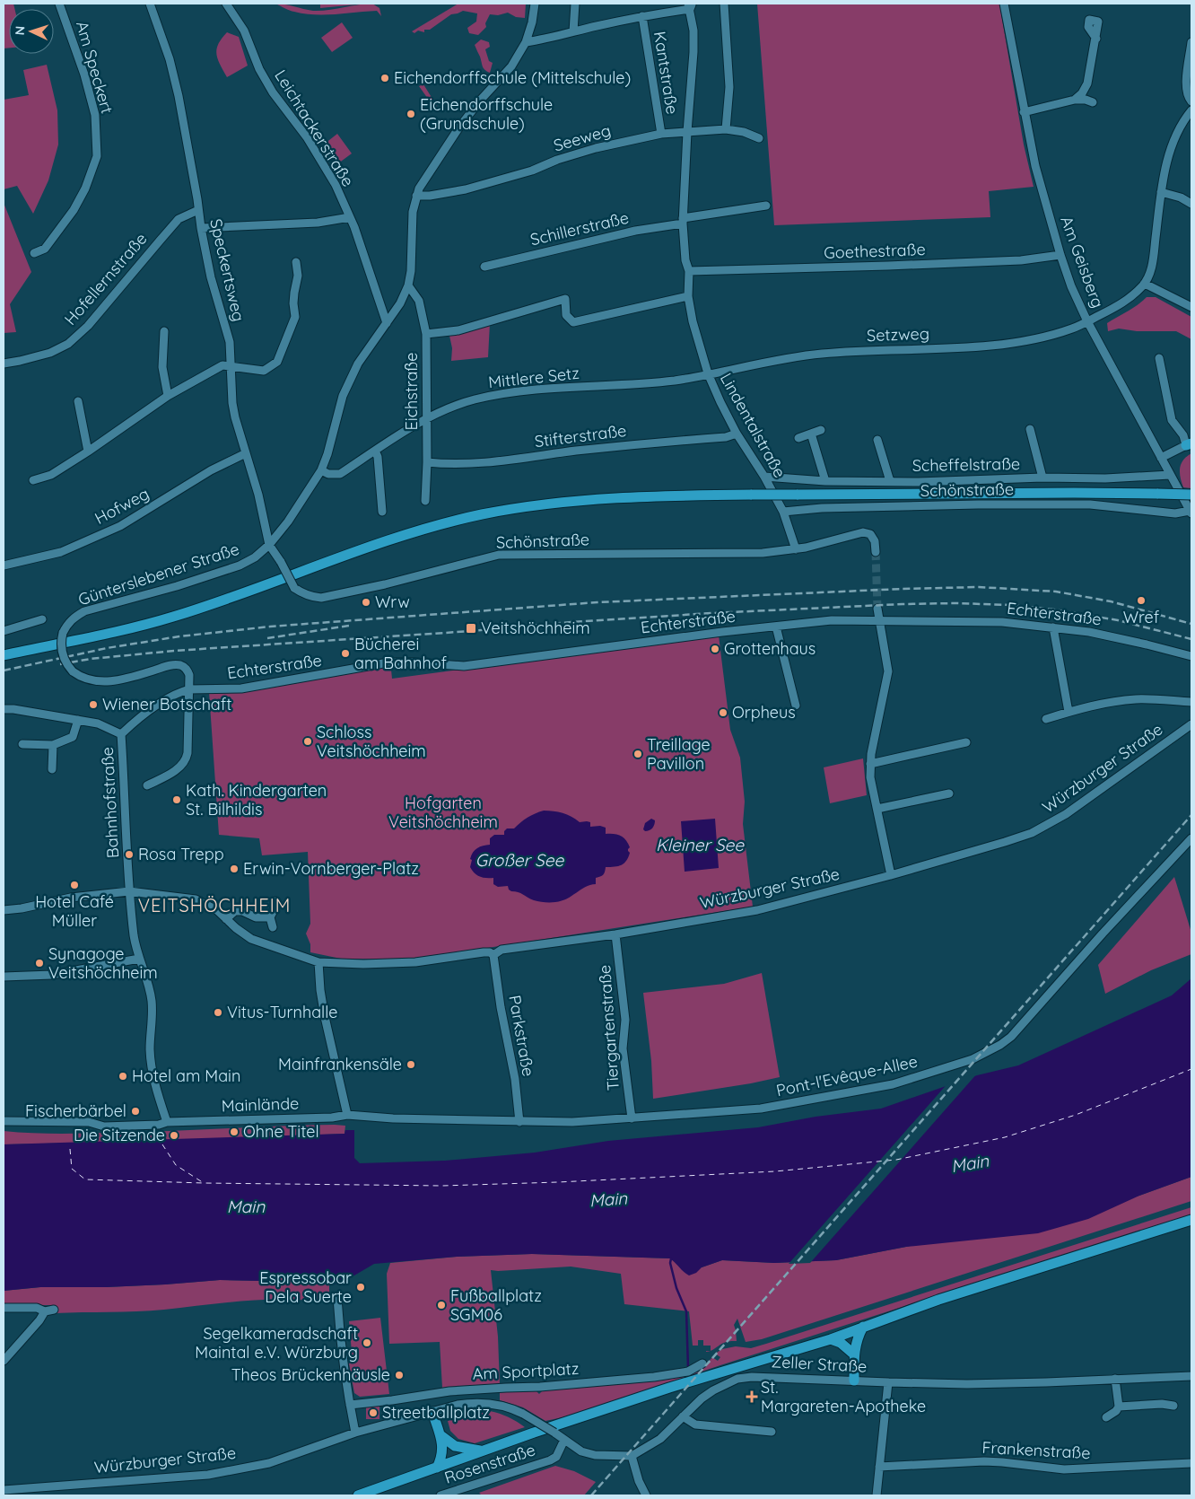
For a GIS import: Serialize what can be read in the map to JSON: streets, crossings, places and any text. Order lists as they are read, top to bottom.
{
  "streets": {
    "street": [
      "Am Speckert",
      "Kantstraße",
      "Leichtackerstraße",
      "Seeweg",
      "Schillerstraße",
      "Goethestraße",
      "Am Geisberg",
      "Speckertsweg",
      "Hofellernstraße",
      "Setzweg",
      "Mittlere Setz",
      "Eichstraße",
      "Lindentalstraße",
      "Stifterstraße",
      "Scheffelstraße",
      "Schönstraße",
      "Hofweg",
      "Günterslebener Straße",
      "Echterstraße",
      "Würzburger Straße",
      "Bahnhofstraße",
      "Tiergartenstraße",
      "Parkstraße",
      "Pont-l'Evêque-Allee",
      "Mainlände",
      "Zeller Straße",
      "Am Sportplatz",
      "Frankenstraße",
      "Rosenstraße"
    ]
  },
  "crossings": [
    ["Kantstraße", "Seeweg"],
    ["Leichtackerstraße", "Günterslebener Straße"],
    ["Seeweg", "Lindentalstraße"],
    ["Seeweg", "Günterslebener Straße"],
    ["Schillerstraße", "Lindentalstraße"],
    ["Goethestraße", "Am Geisberg"],
    ["Goethestraße", "Lindentalstraße"],
    ["Am Geisberg", "Setzweg"],
    ["Am Geisberg", "Scheffelstraße"],
    ["Am Geisberg", "Schönstraße"],
    ["Speckertsweg", "Hofellernstraße"],
    ["Speckertsweg", "Schönstraße"],
    ["Speckertsweg", "Hofweg"],
    ["Speckertsweg", "Günterslebener Straße"],
    ["Setzweg", "Mittlere Setz"],
    ["Setzweg", "Lindentalstraße"],
    ["Mittlere Setz", "Eichstraße"],
    ["Mittlere Setz", "Lindentalstraße"],
    ["Mittlere Setz", "Günterslebener Straße"],
    ["Eichstraße", "Stifterstraße"],
    ["Eichstraße", "Günterslebener Straße"],
    ["Lindentalstraße", "Stifterstraße"],
    ["Lindentalstraße", "Scheffelstraße"],
    ["Lindentalstraße", "Schönstraße"],
    ["Schönstraße", "Günterslebener Straße"],
    ["Günterslebener Straße", "Echterstraße"],
    ["Günterslebener Straße", "Bahnhofstraße"],
    ["Echterstraße", "Bahnhofstraße"],
    ["Würzburger Straße", "Bahnhofstraße"],
    ["Würzburger Straße", "Tiergartenstraße"],
    ["Würzburger Straße", "Parkstraße"],
    ["Würzburger Straße", "Rosenstraße"],
    ["Bahnhofstraße", "Mainlände"],
    ["Tiergartenstraße", "Pont-l'Evêque-Allee"],
    ["Parkstraße", "Pont-l'Evêque-Allee"],
    ["Parkstraße", "Mainlände"],
    ["Pont-l'Evêque-Allee", "Mainlände"]
  ],
  "districts": ["VEITSHÖCHHEIM"],
  "water": ["Kleiner See", "Großer See", "Main"],
  "parks": ["Hofgarten Veitshöchheim"],
  "places": {
    "other": [
      "Eichendorffschule (Mittelschule)",
      "Eichendorffschule (Grundschule)",
      "Wref",
      "Wrw",
      "Grottenhaus",
      "Bücherei am Bahnhof",
      "Wiener Botschaft",
      "Orpheus",
      "Schloss Veitshöchheim",
      "Treillage Pavillon",
      "Kath. Kindergarten St. Bilhildis",
      "Rosa Trepp",
      "Erwin-Vornberger-Platz",
      "Hotel Café Müller",
      "Synagoge Veitshöchheim",
      "Vitus-Turnhalle",
      "Mainfrankensäle",
      "Hotel am Main",
      "Fischerbärbel",
      "Ohne Titel",
      "Die Sitzende",
      "Espressobar Dela Suerte",
      "Fußballplatz SGM06",
      "Segelkameradschaft Maintal e.V. Würzburg",
      "Theos Brückenhäusle",
      "Streetballplatz"
    ],
    "transit": ["Veitshöchheim"],
    "health": ["St. Margareten-Apotheke"]
  },
  "north": "left"
}
